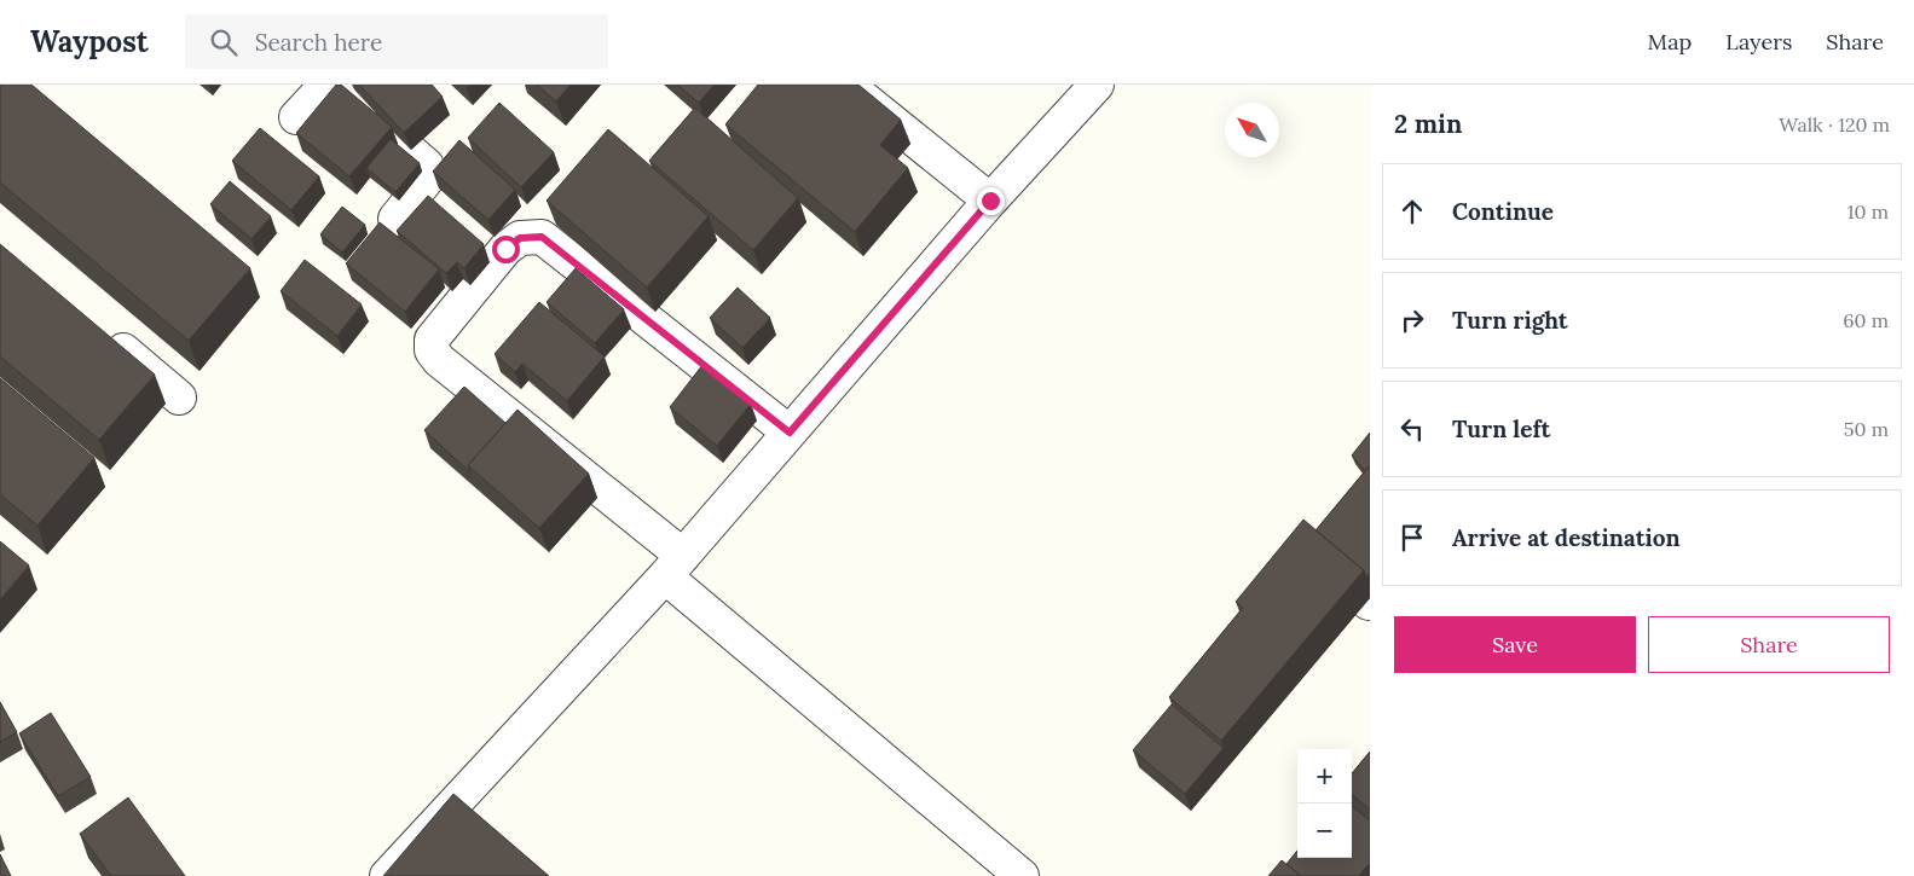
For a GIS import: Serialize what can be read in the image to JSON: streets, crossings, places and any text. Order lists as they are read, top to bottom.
{
  "north": "top left",
  "page": {
    "header": "Waypost",
    "search": "Search here",
    "nav": ["Map", "Layers", "Share"],
    "heading": ["2 min", "Walk · 120 m"],
    "list": [
      ["Continue", "10 m"],
      ["Turn right", "60 m"],
      ["Turn left", "50 m"],
      "Arrive at destination"
    ],
    "buttons": ["Save", "Share"],
    "map_buttons": ["+", "−"]
  }
}
